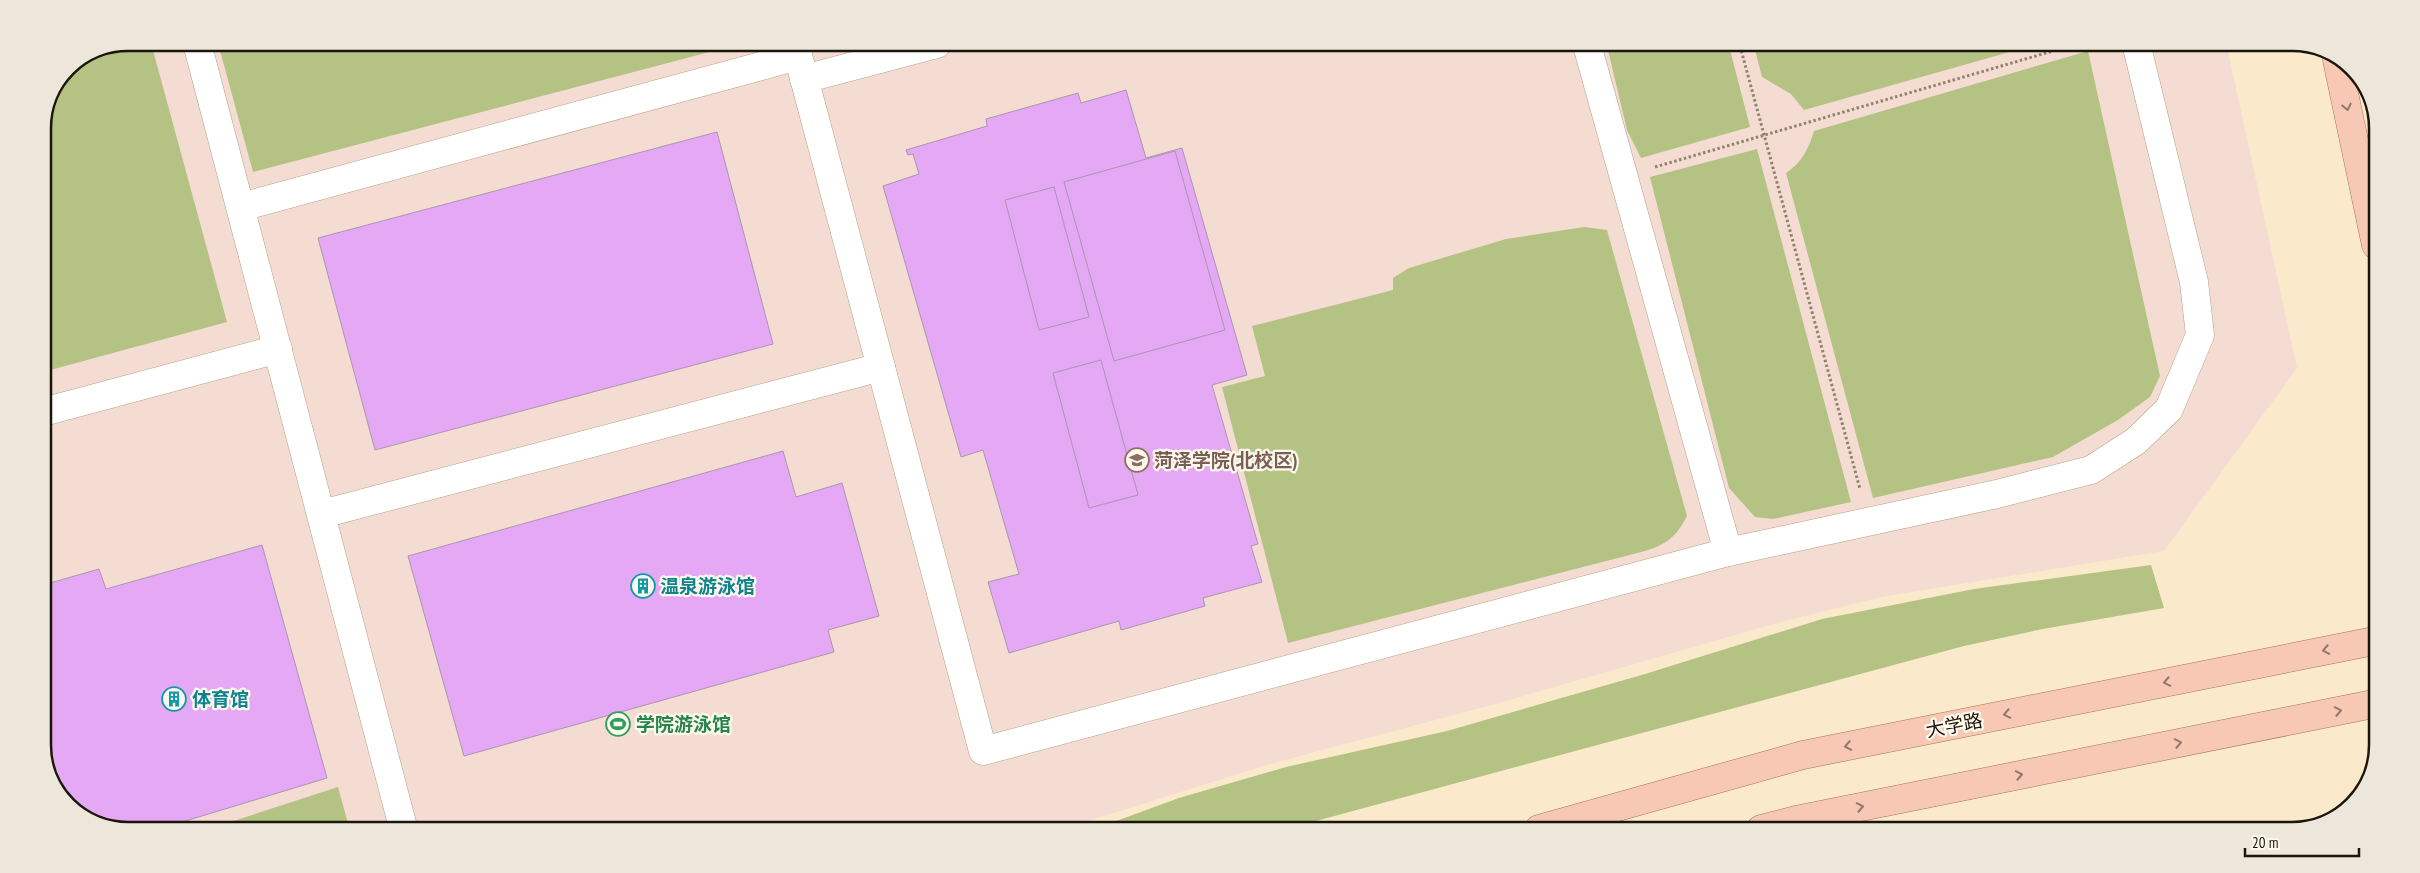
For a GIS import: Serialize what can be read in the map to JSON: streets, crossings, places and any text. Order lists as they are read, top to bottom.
{
  "streets": {
    "main road": ["大学路"]
  },
  "places": {
    "school or university": ["菏泽学院(北校区)"],
    "building": ["温泉游泳馆", "体育馆"],
    "sports": ["学院游泳馆"]
  },
  "scale_bar": "20 m"
}
